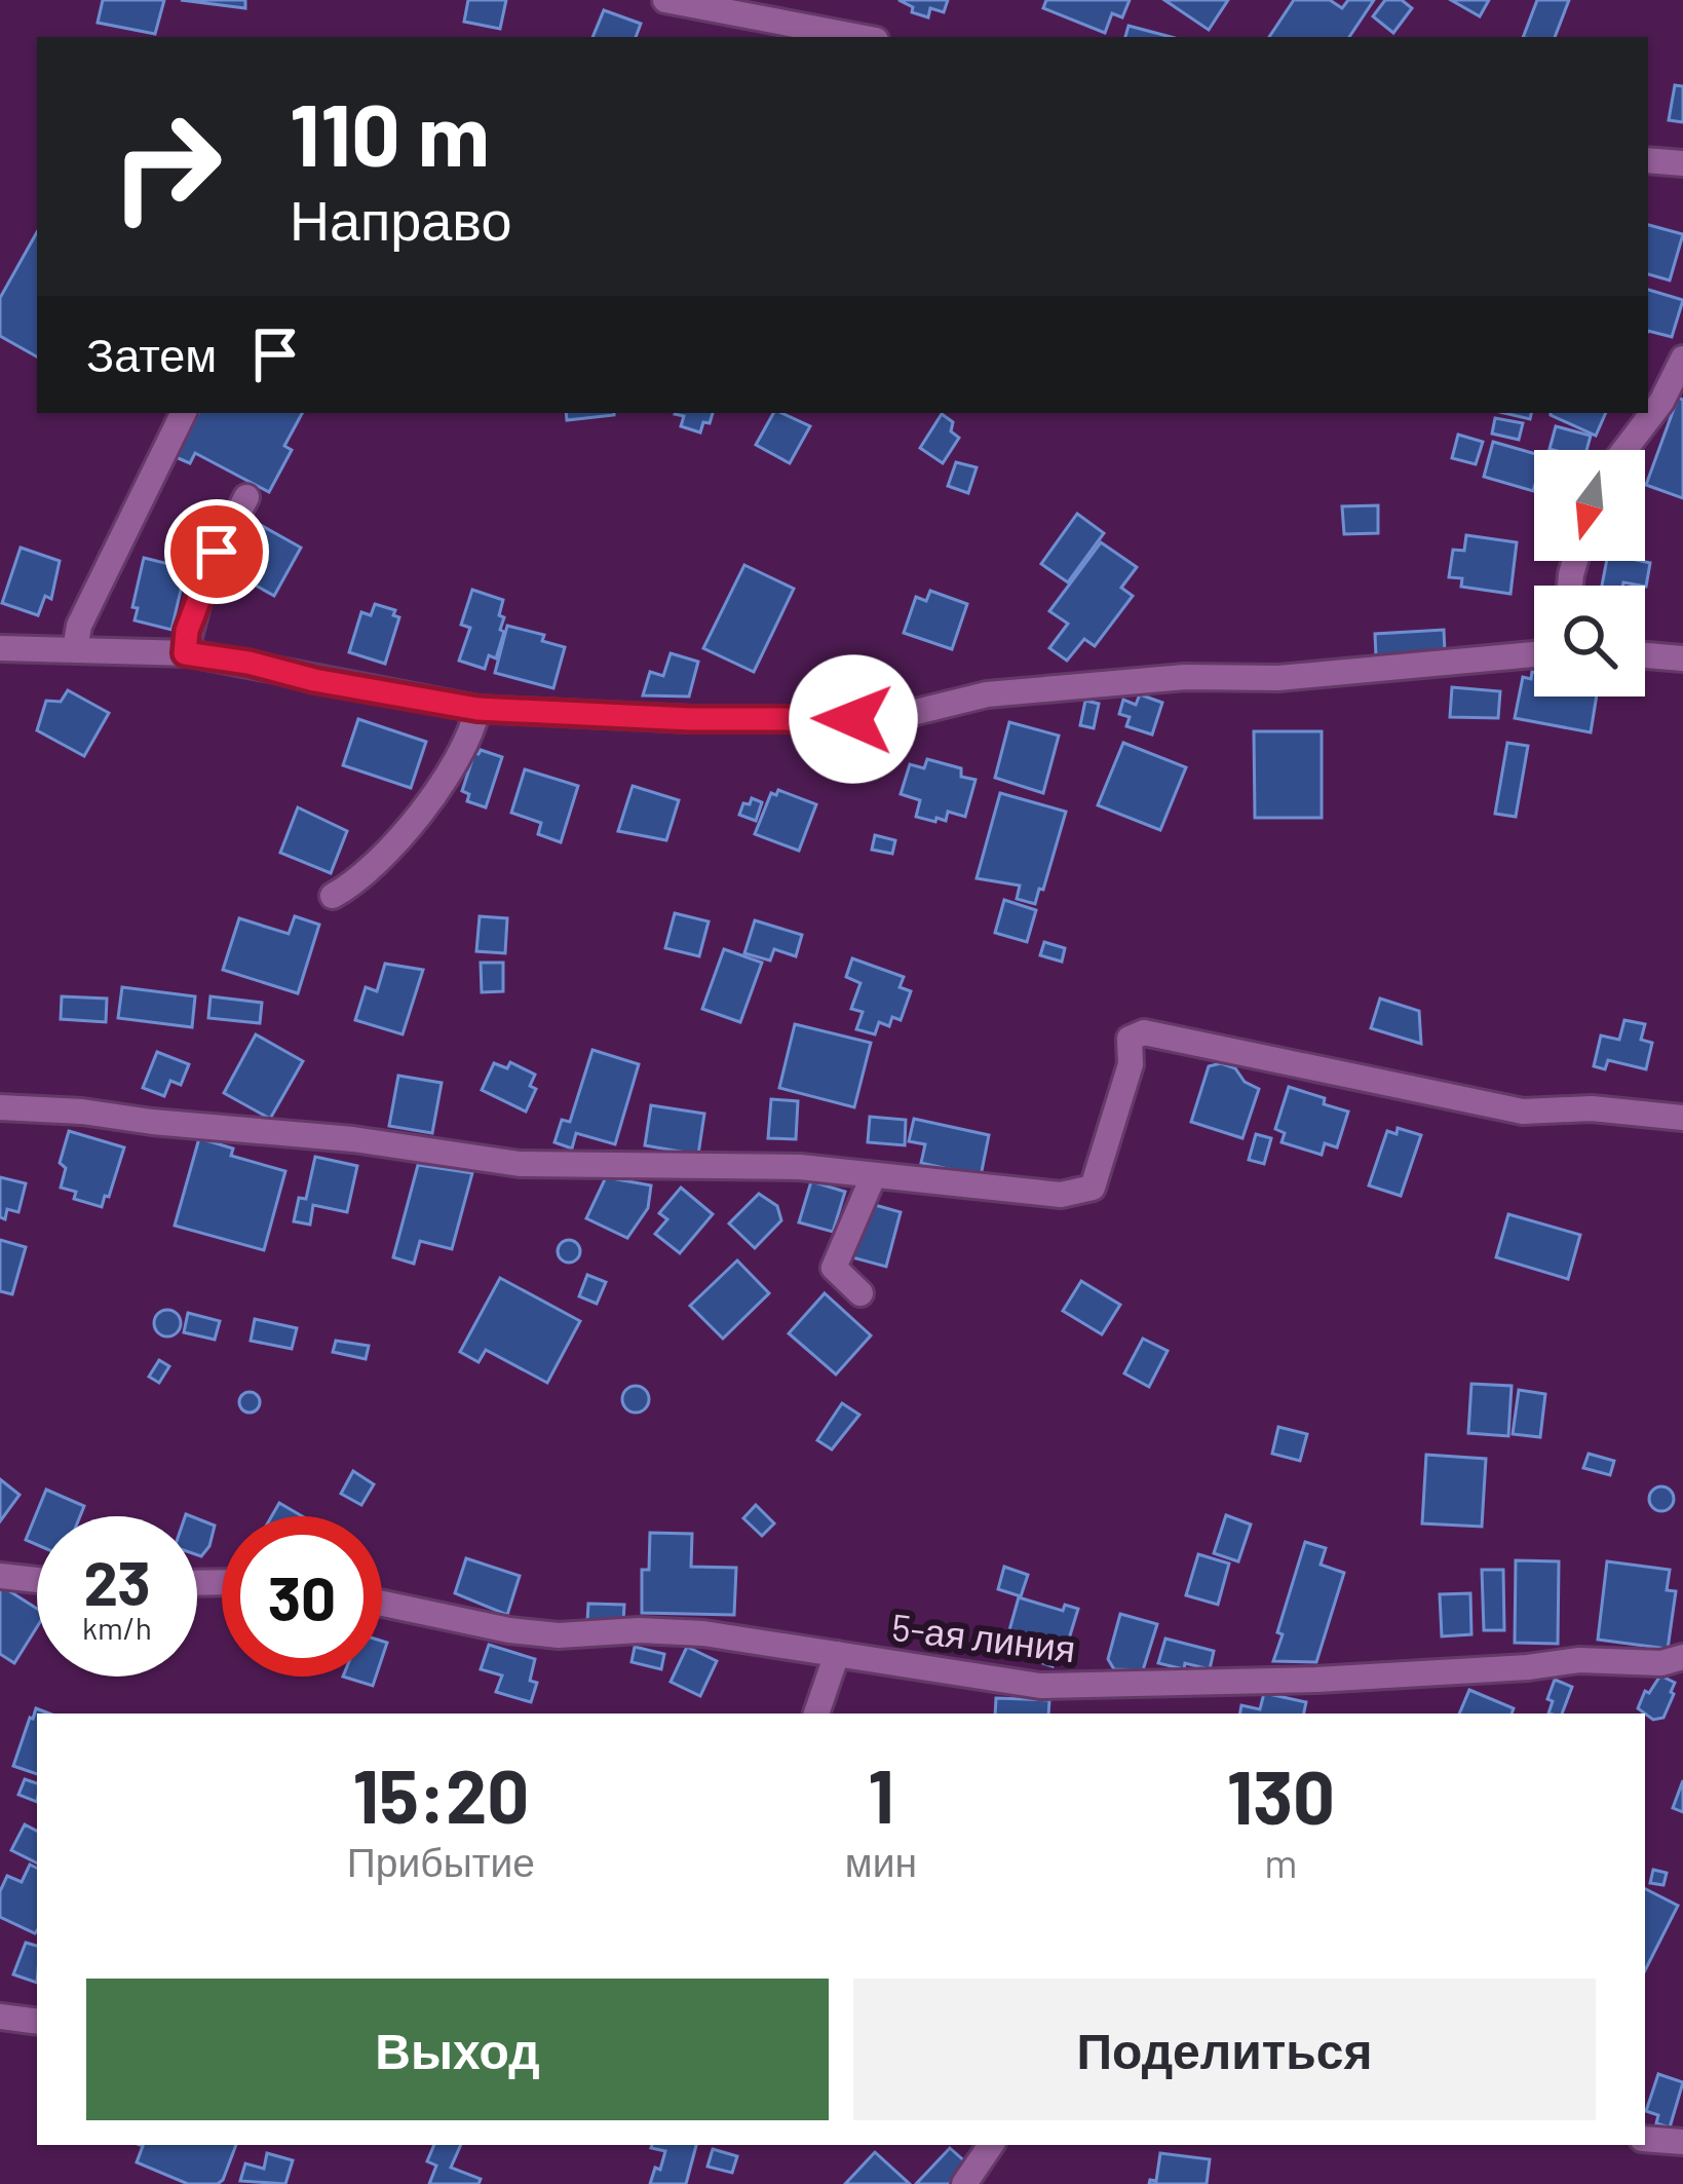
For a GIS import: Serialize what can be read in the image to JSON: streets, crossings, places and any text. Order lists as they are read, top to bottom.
{
  "streets": {
    "street": ["5-ая линия"]
  },
  "north": "bottom",
  "page": {
    "turn": ["110 m", "Направо"],
    "then": "Затем",
    "speed": "23 km/h",
    "limit": "30",
    "eta": [
      "15:20",
      "Прибытие",
      "1",
      "мин",
      "130",
      "m"
    ],
    "buttons": ["Выход", "Поделиться"]
  }
}
